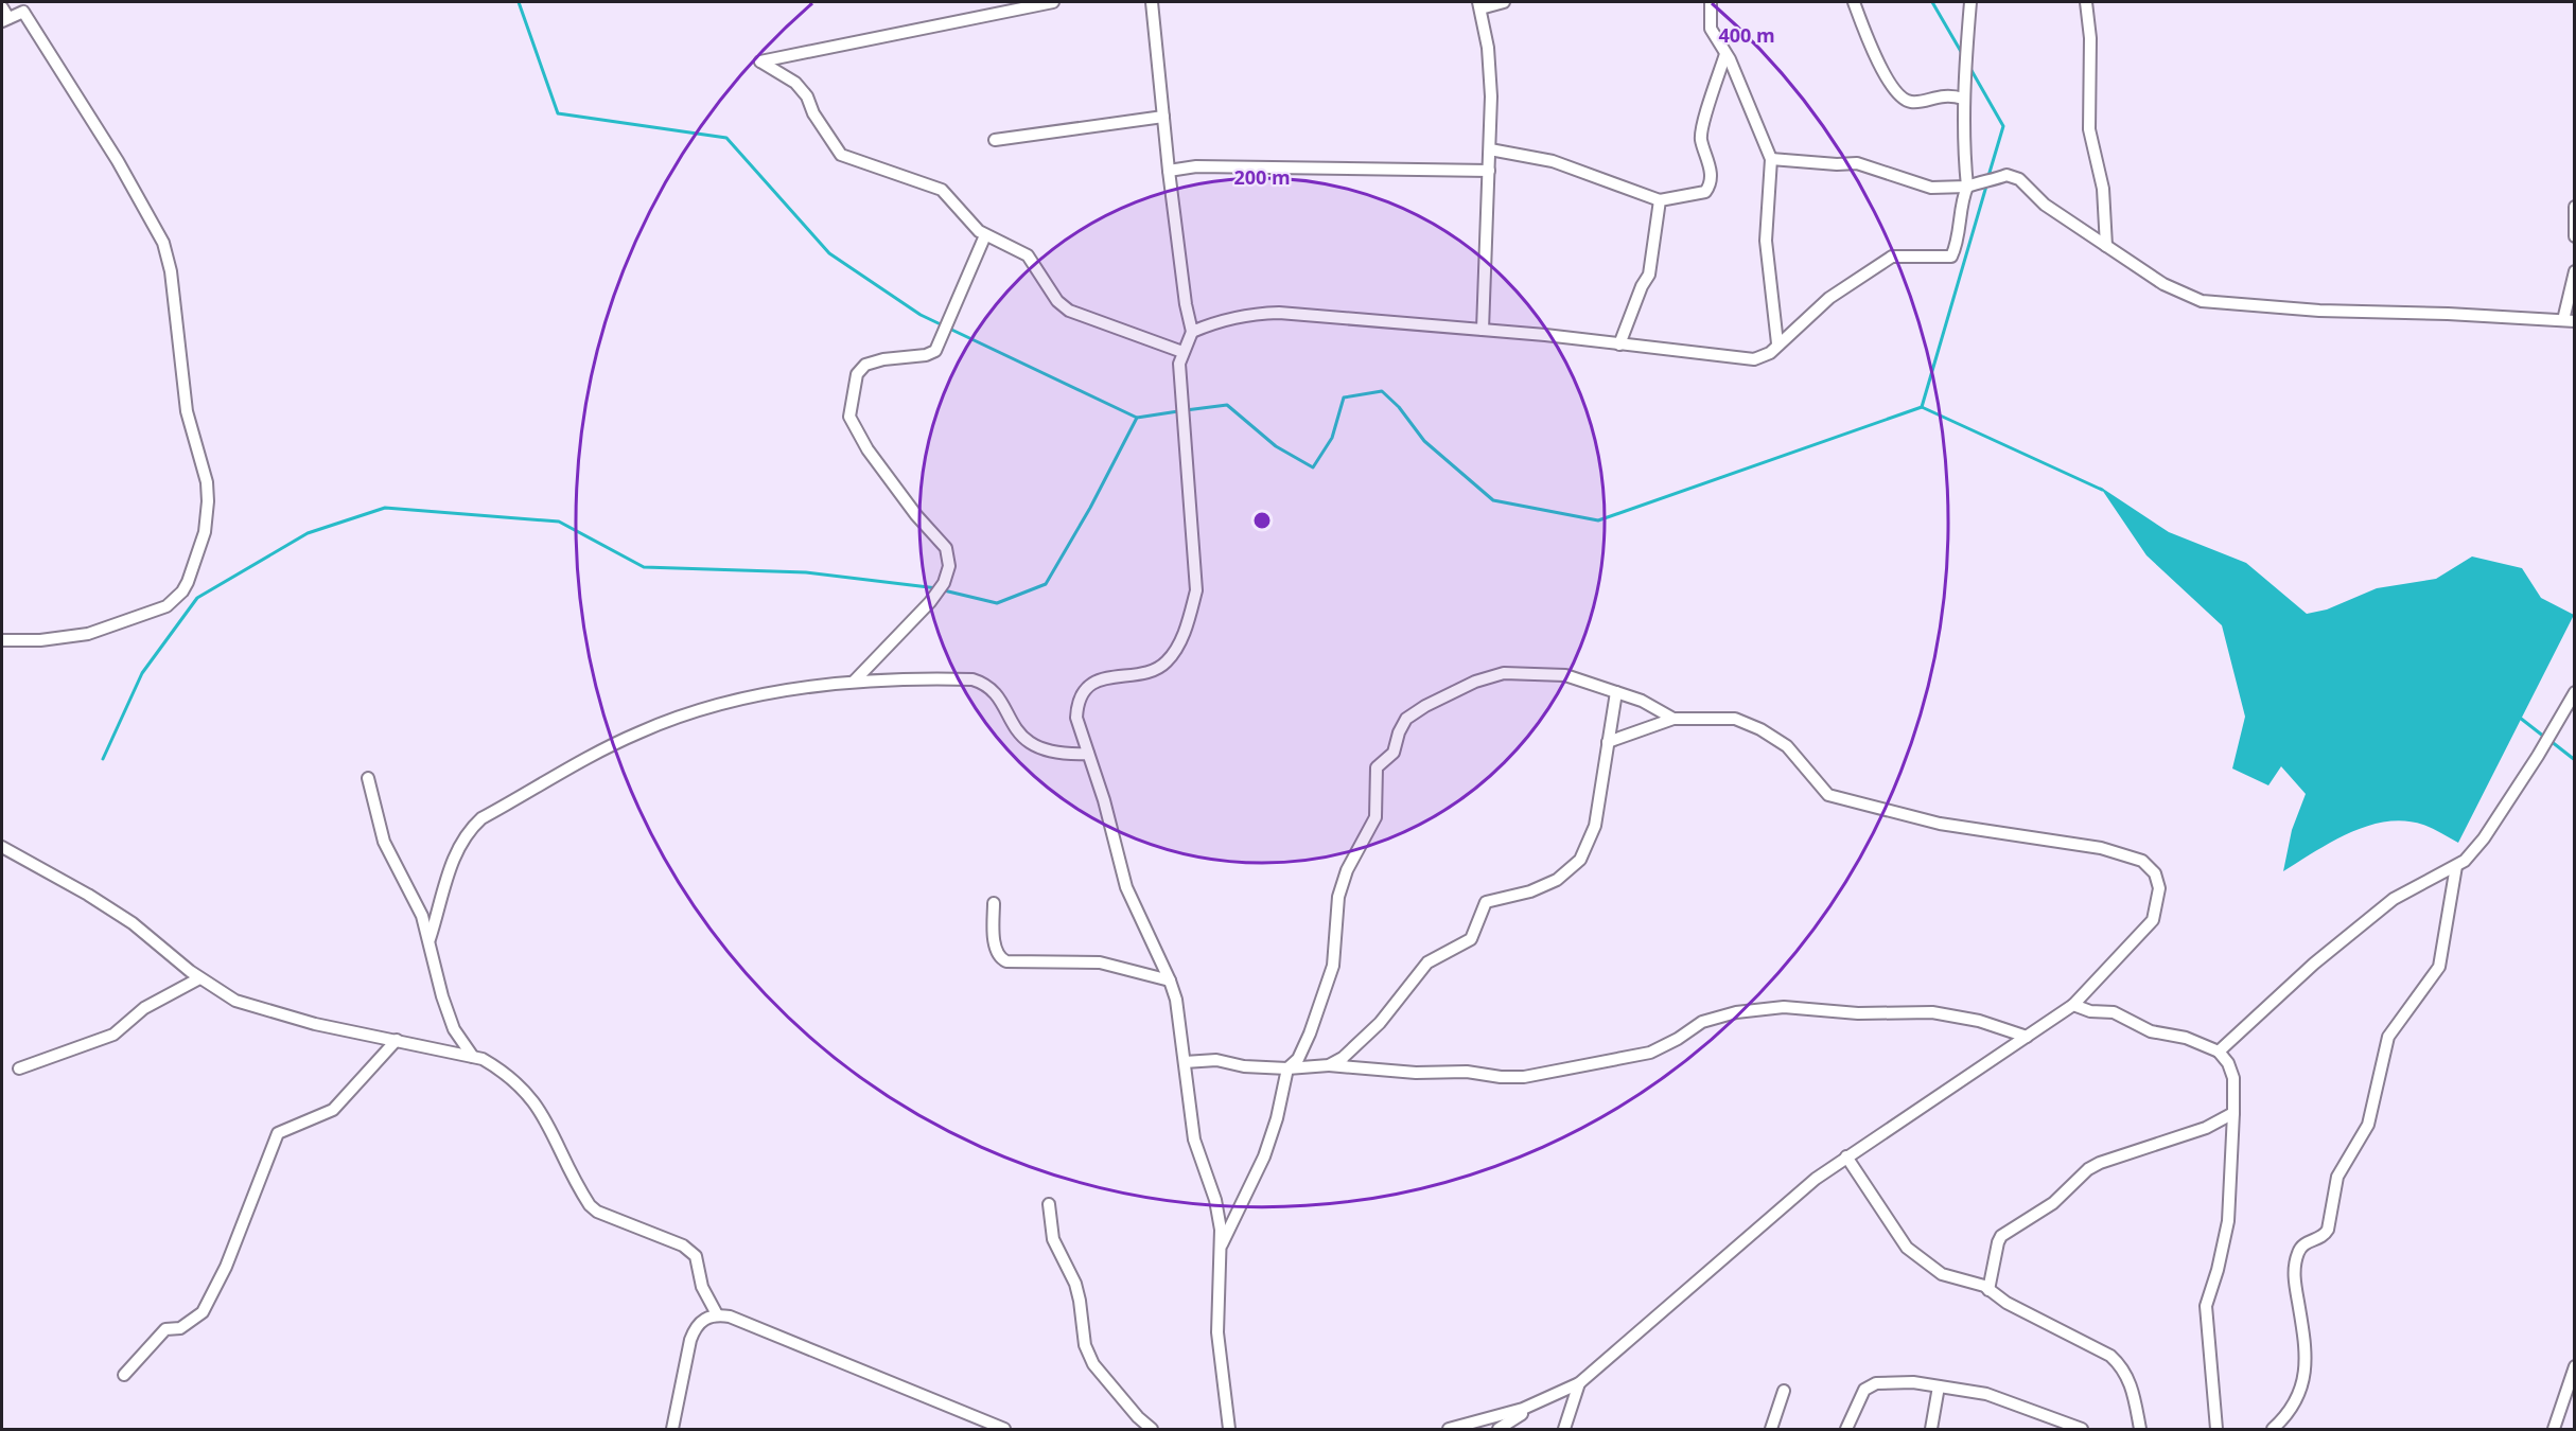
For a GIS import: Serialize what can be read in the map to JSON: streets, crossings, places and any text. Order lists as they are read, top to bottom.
{
  "rings": ["400 m", "200 m"]
}
